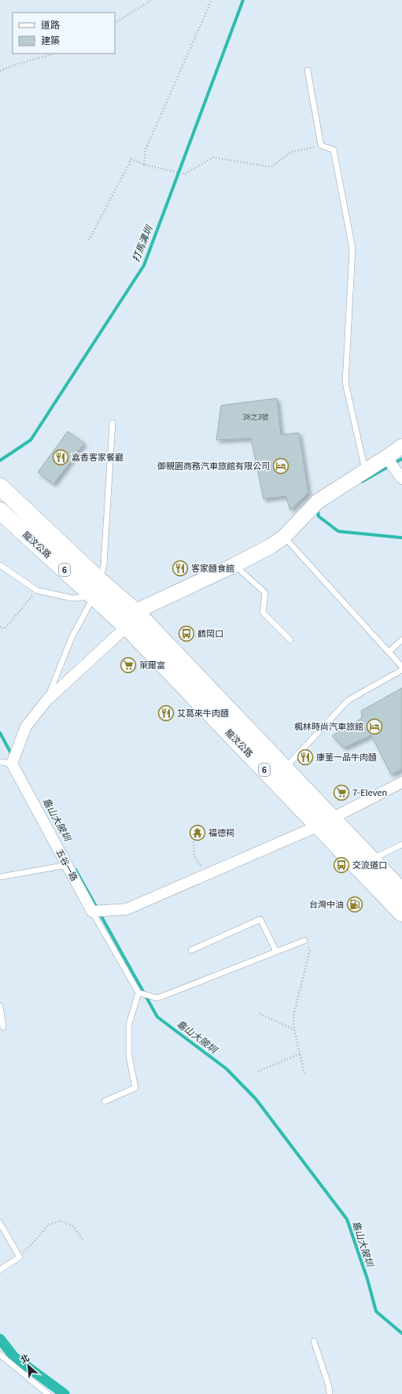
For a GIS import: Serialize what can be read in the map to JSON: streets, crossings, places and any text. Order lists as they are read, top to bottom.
{
  "streets": {
    "main road": ["龍汶公路", "6"],
    "street": ["五谷一路"]
  },
  "water": ["打馬溝圳", "龜山大陂圳"],
  "places": {
    "restaurant": [
      "嘉香客家餐廳",
      "客家麵食館",
      "艾葛來牛肉麵",
      "康董一品牛肉麵"
    ],
    "hotel": ["御親園商務汽車旅館有限公司", "楓林時尚汽車旅館"],
    "bus stop": ["鶴岡口", "交流道口"],
    "supermarket": ["萊爾富", "7-Eleven"],
    "temple": ["福德祠"],
    "fuel station": ["台灣中油"]
  },
  "house_numbers": ["38之3號"],
  "legend": ["道路", "建築"],
  "north": "top left"
}
